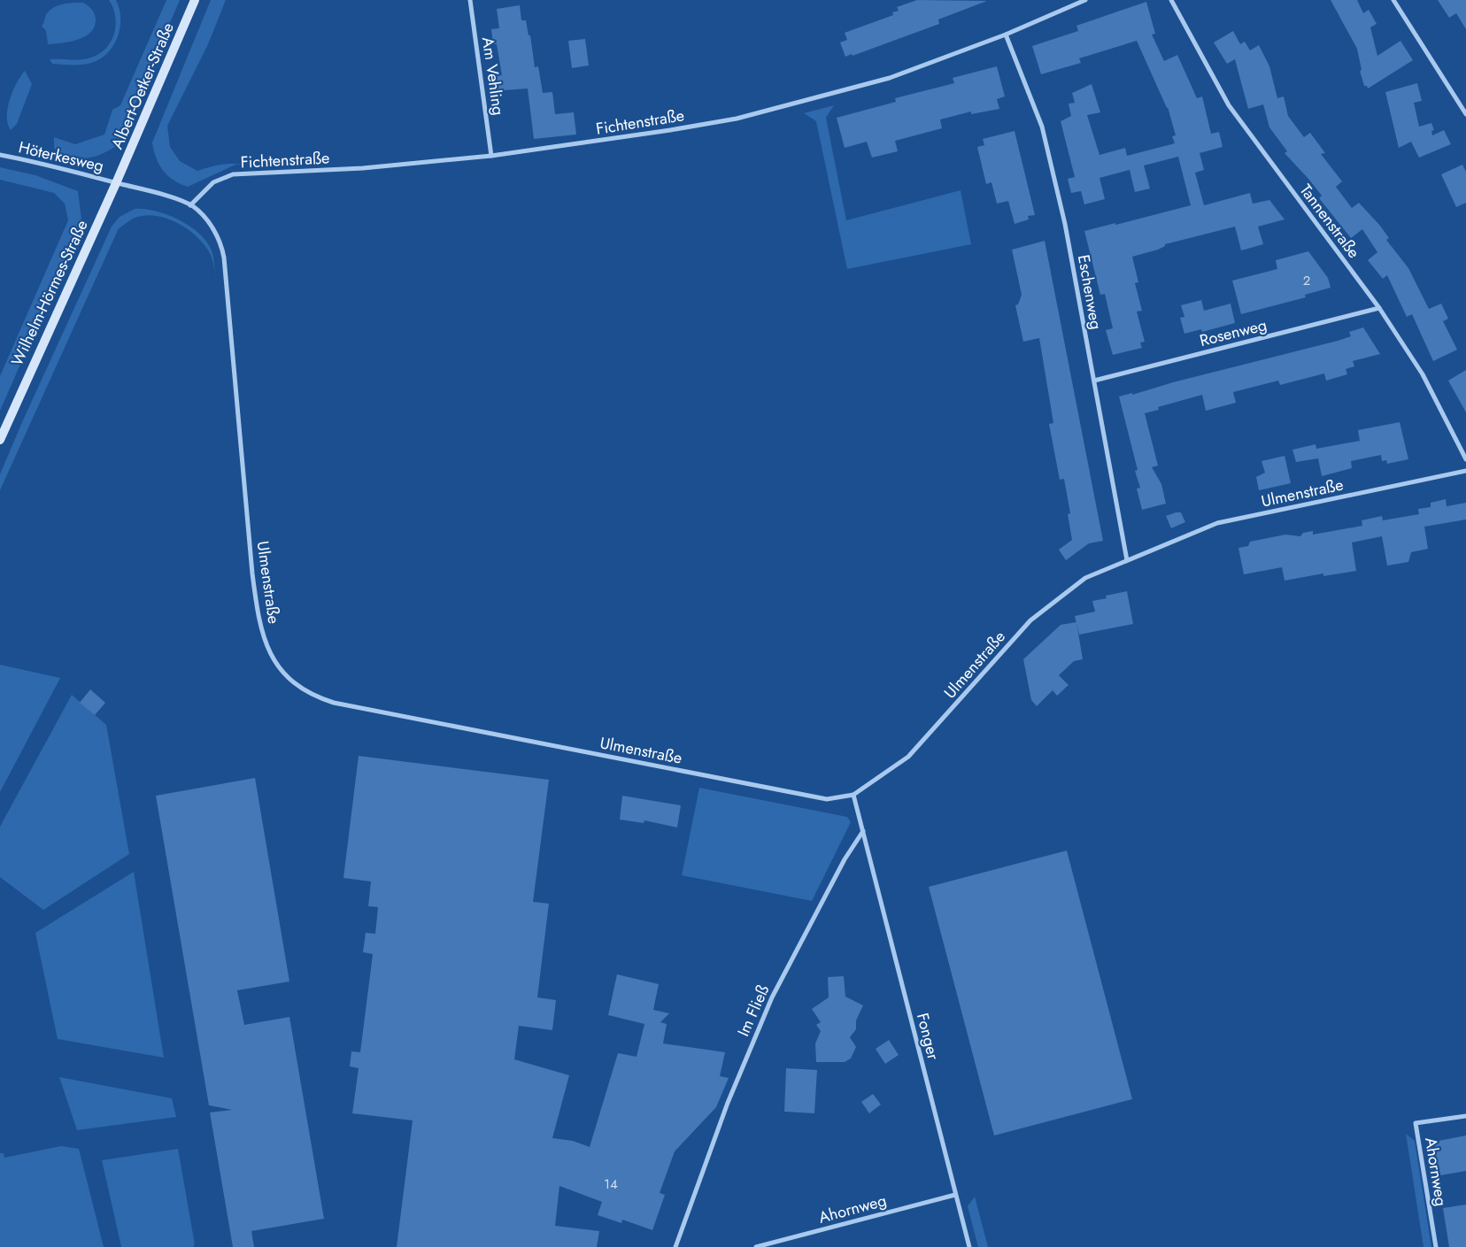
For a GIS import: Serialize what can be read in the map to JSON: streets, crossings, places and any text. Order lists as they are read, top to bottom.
{
  "streets": {
    "street": [
      "Am Vehling",
      "Albert-Oetker-Straße",
      "Fichtenstraße",
      "Höterkesweg",
      "Tannenstraße",
      "Eschenweg",
      "Wilhelm-Hörmes-Straße",
      "Rosenweg",
      "Ulmenstraße",
      "Im Fließ",
      "Fonger",
      "Ahornweg"
    ]
  },
  "crossings": [
    ["Am Vehling", "Fichtenstraße"],
    ["Albert-Oetker-Straße", "Höterkesweg"],
    ["Albert-Oetker-Straße", "Wilhelm-Hörmes-Straße"],
    ["Albert-Oetker-Straße", "Ulmenstraße"],
    ["Fichtenstraße", "Eschenweg"],
    ["Fichtenstraße", "Ulmenstraße"],
    ["Höterkesweg", "Wilhelm-Hörmes-Straße"],
    ["Höterkesweg", "Ulmenstraße"],
    ["Tannenstraße", "Rosenweg"],
    ["Eschenweg", "Rosenweg"],
    ["Eschenweg", "Ulmenstraße"],
    ["Wilhelm-Hörmes-Straße", "Ulmenstraße"],
    ["Im Fließ", "Fonger"],
    ["Fonger", "Ahornweg"]
  ],
  "house_numbers": ["2", "14"]
}
